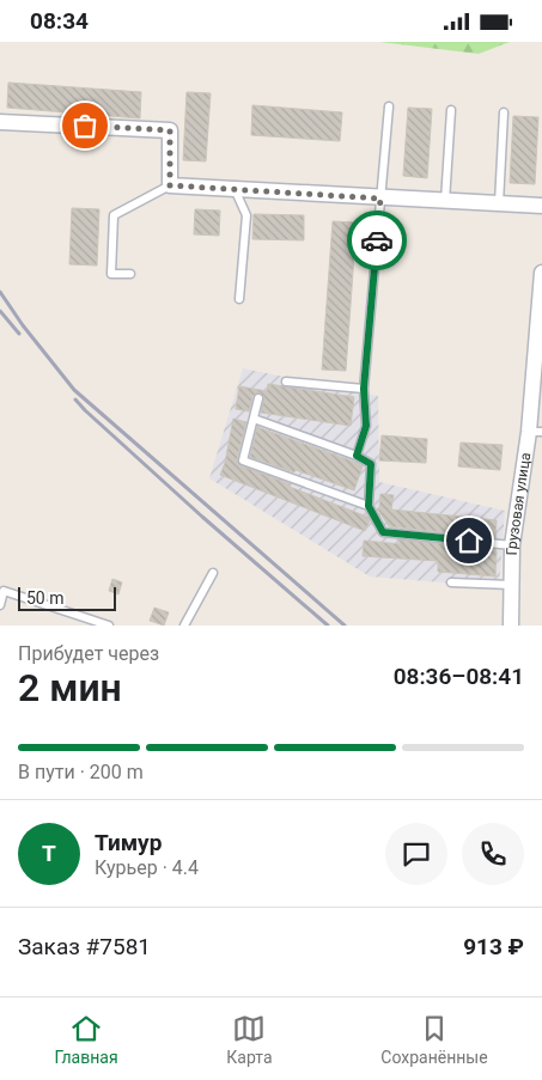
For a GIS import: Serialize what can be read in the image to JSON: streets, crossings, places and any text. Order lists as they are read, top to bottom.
{
  "streets": {
    "street": ["Грузовая улица"]
  },
  "scale_bar": "50 m",
  "page": {
    "status": "08:34",
    "scale": "50 m",
    "heading": ["2 мин", "Прибудет через", "08:36–08:41"],
    "panel": [
      "Тимур",
      "Курьер · 4.4",
      "Заказ #7581",
      "913 ₽"
    ],
    "bar": "В пути · 200 m",
    "round": "Т",
    "tabs": ["Главная", "Карта", "Сохранённые"]
  }
}
